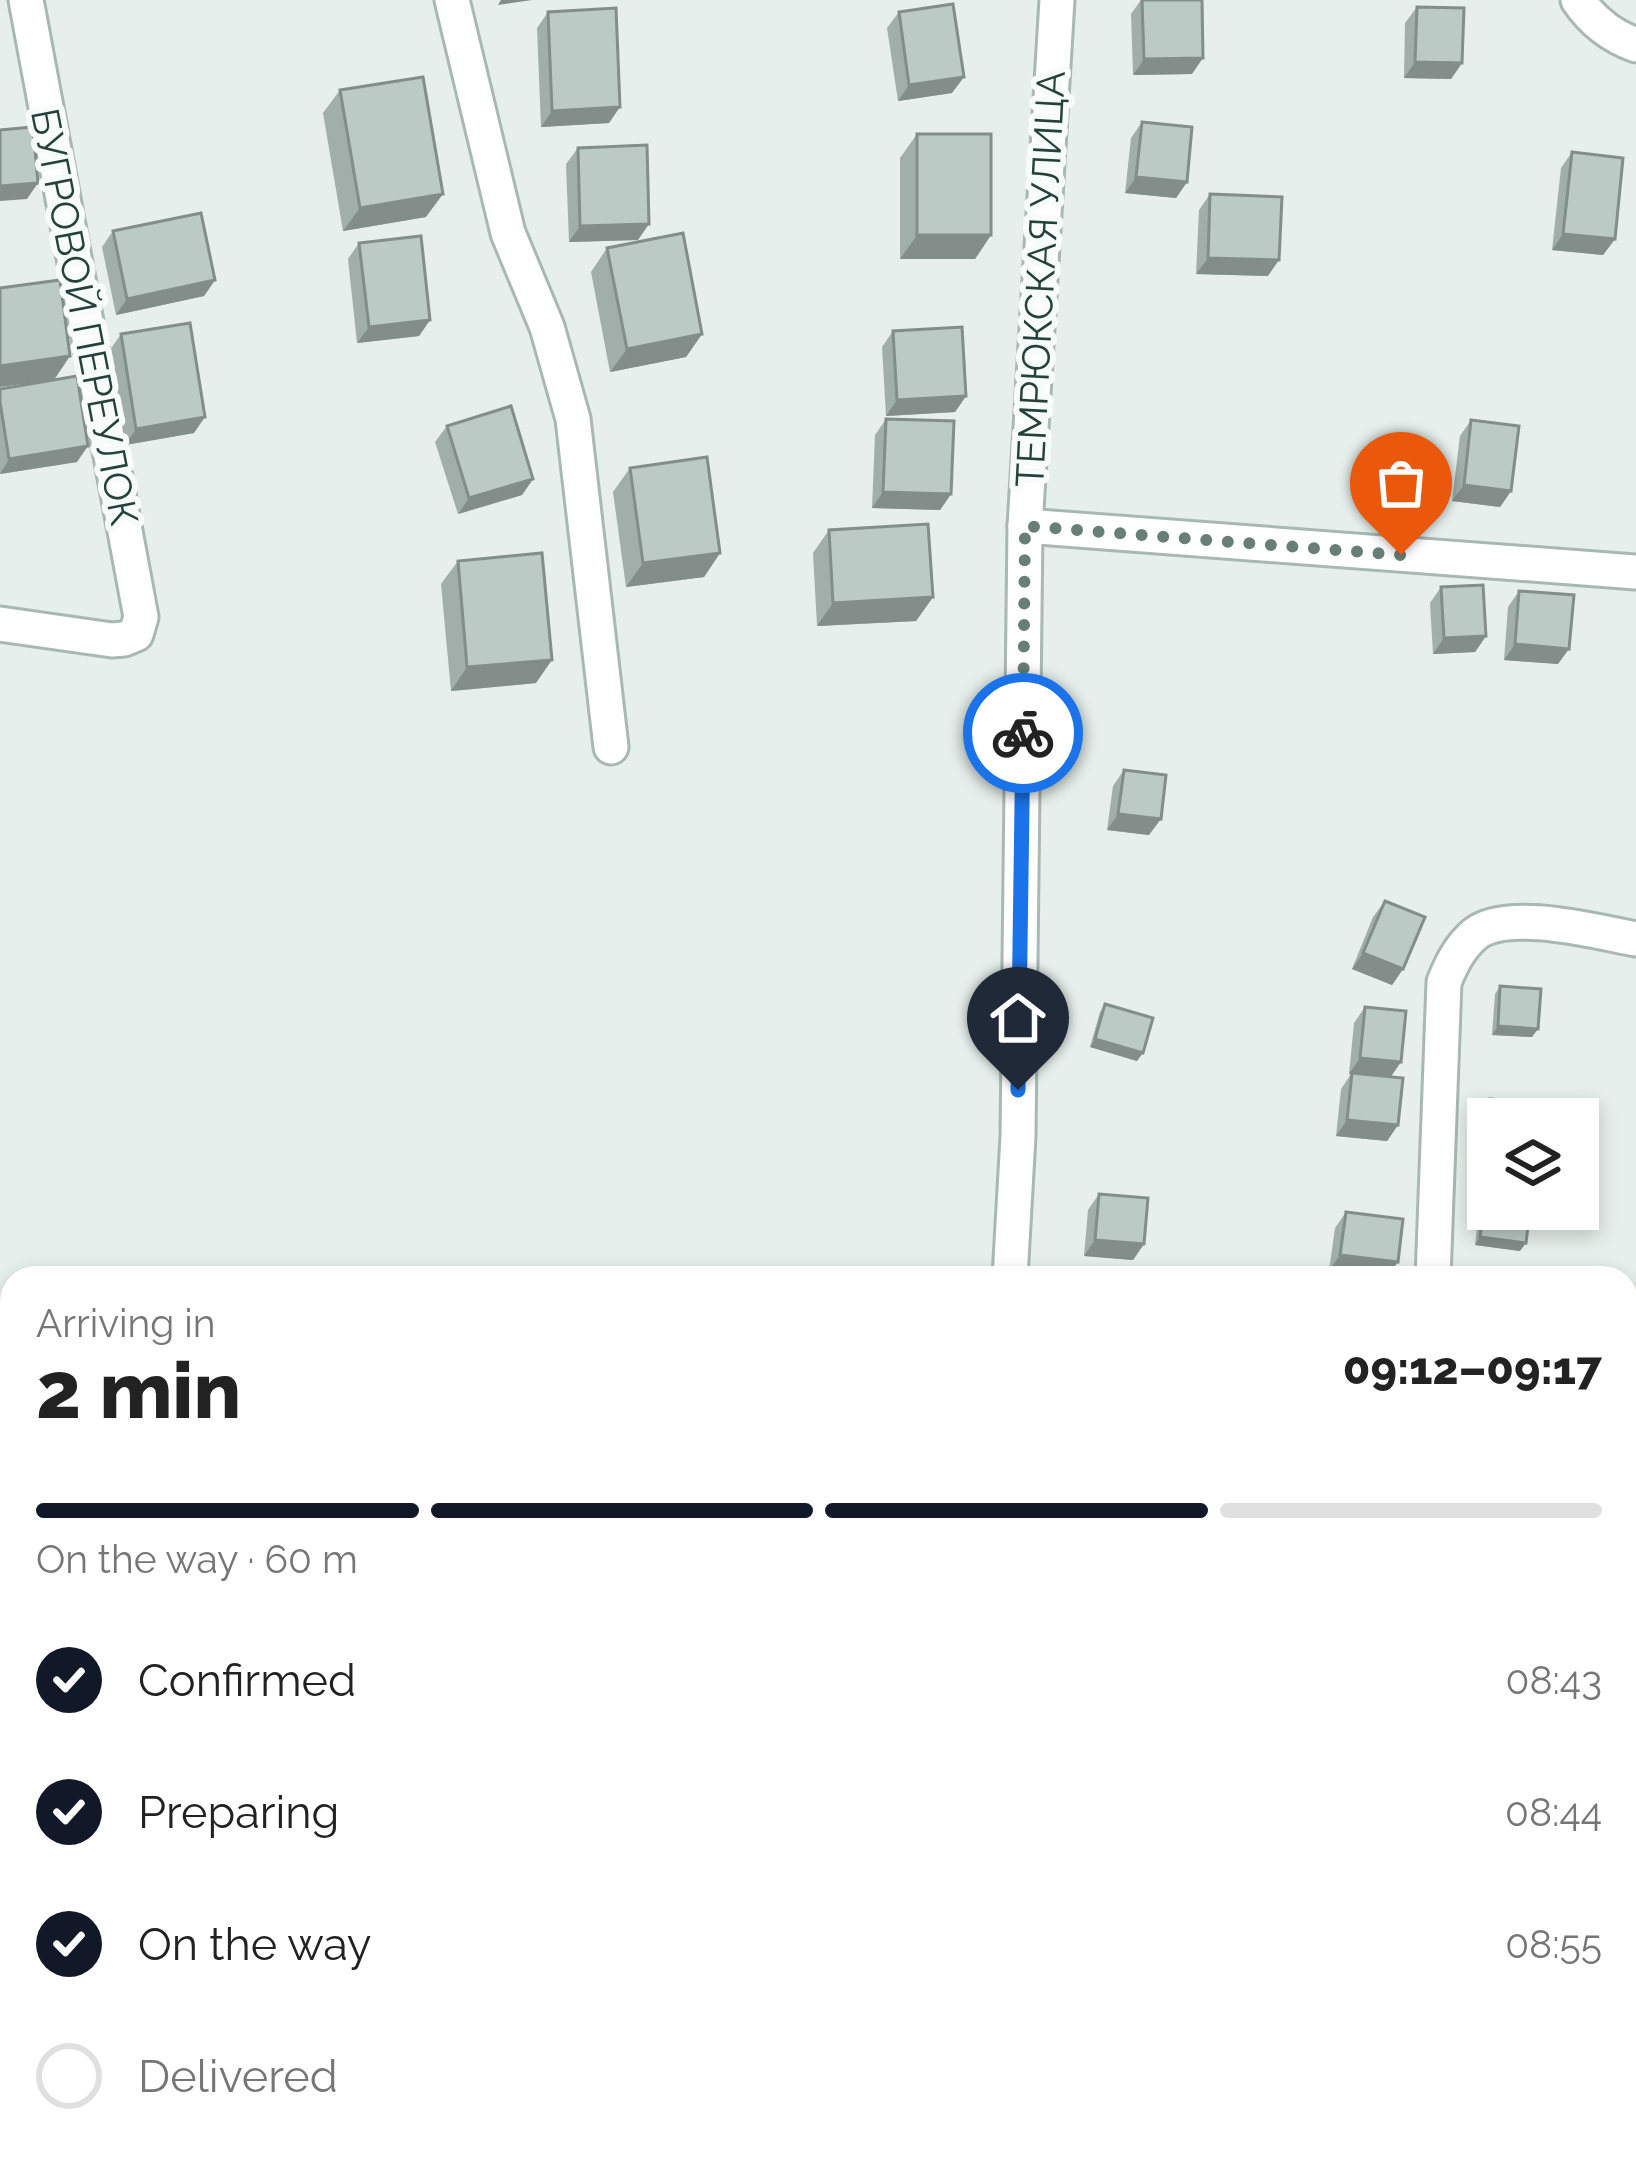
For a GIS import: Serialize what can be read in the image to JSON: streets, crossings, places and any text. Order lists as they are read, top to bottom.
{
  "streets": {
    "street": ["ТЕМРЮКСКАЯ УЛИЦА", "БУГРОВОЙ ПЕРЕУЛОК"]
  },
  "page": {
    "heading": ["2 min", "Arriving in", "09:12–09:17"],
    "bar": "On the way · 60 m",
    "list": [
      ["Confirmed", "08:43"],
      ["Preparing", "08:44"],
      ["On the way", "08:55"],
      "Delivered"
    ]
  }
}
